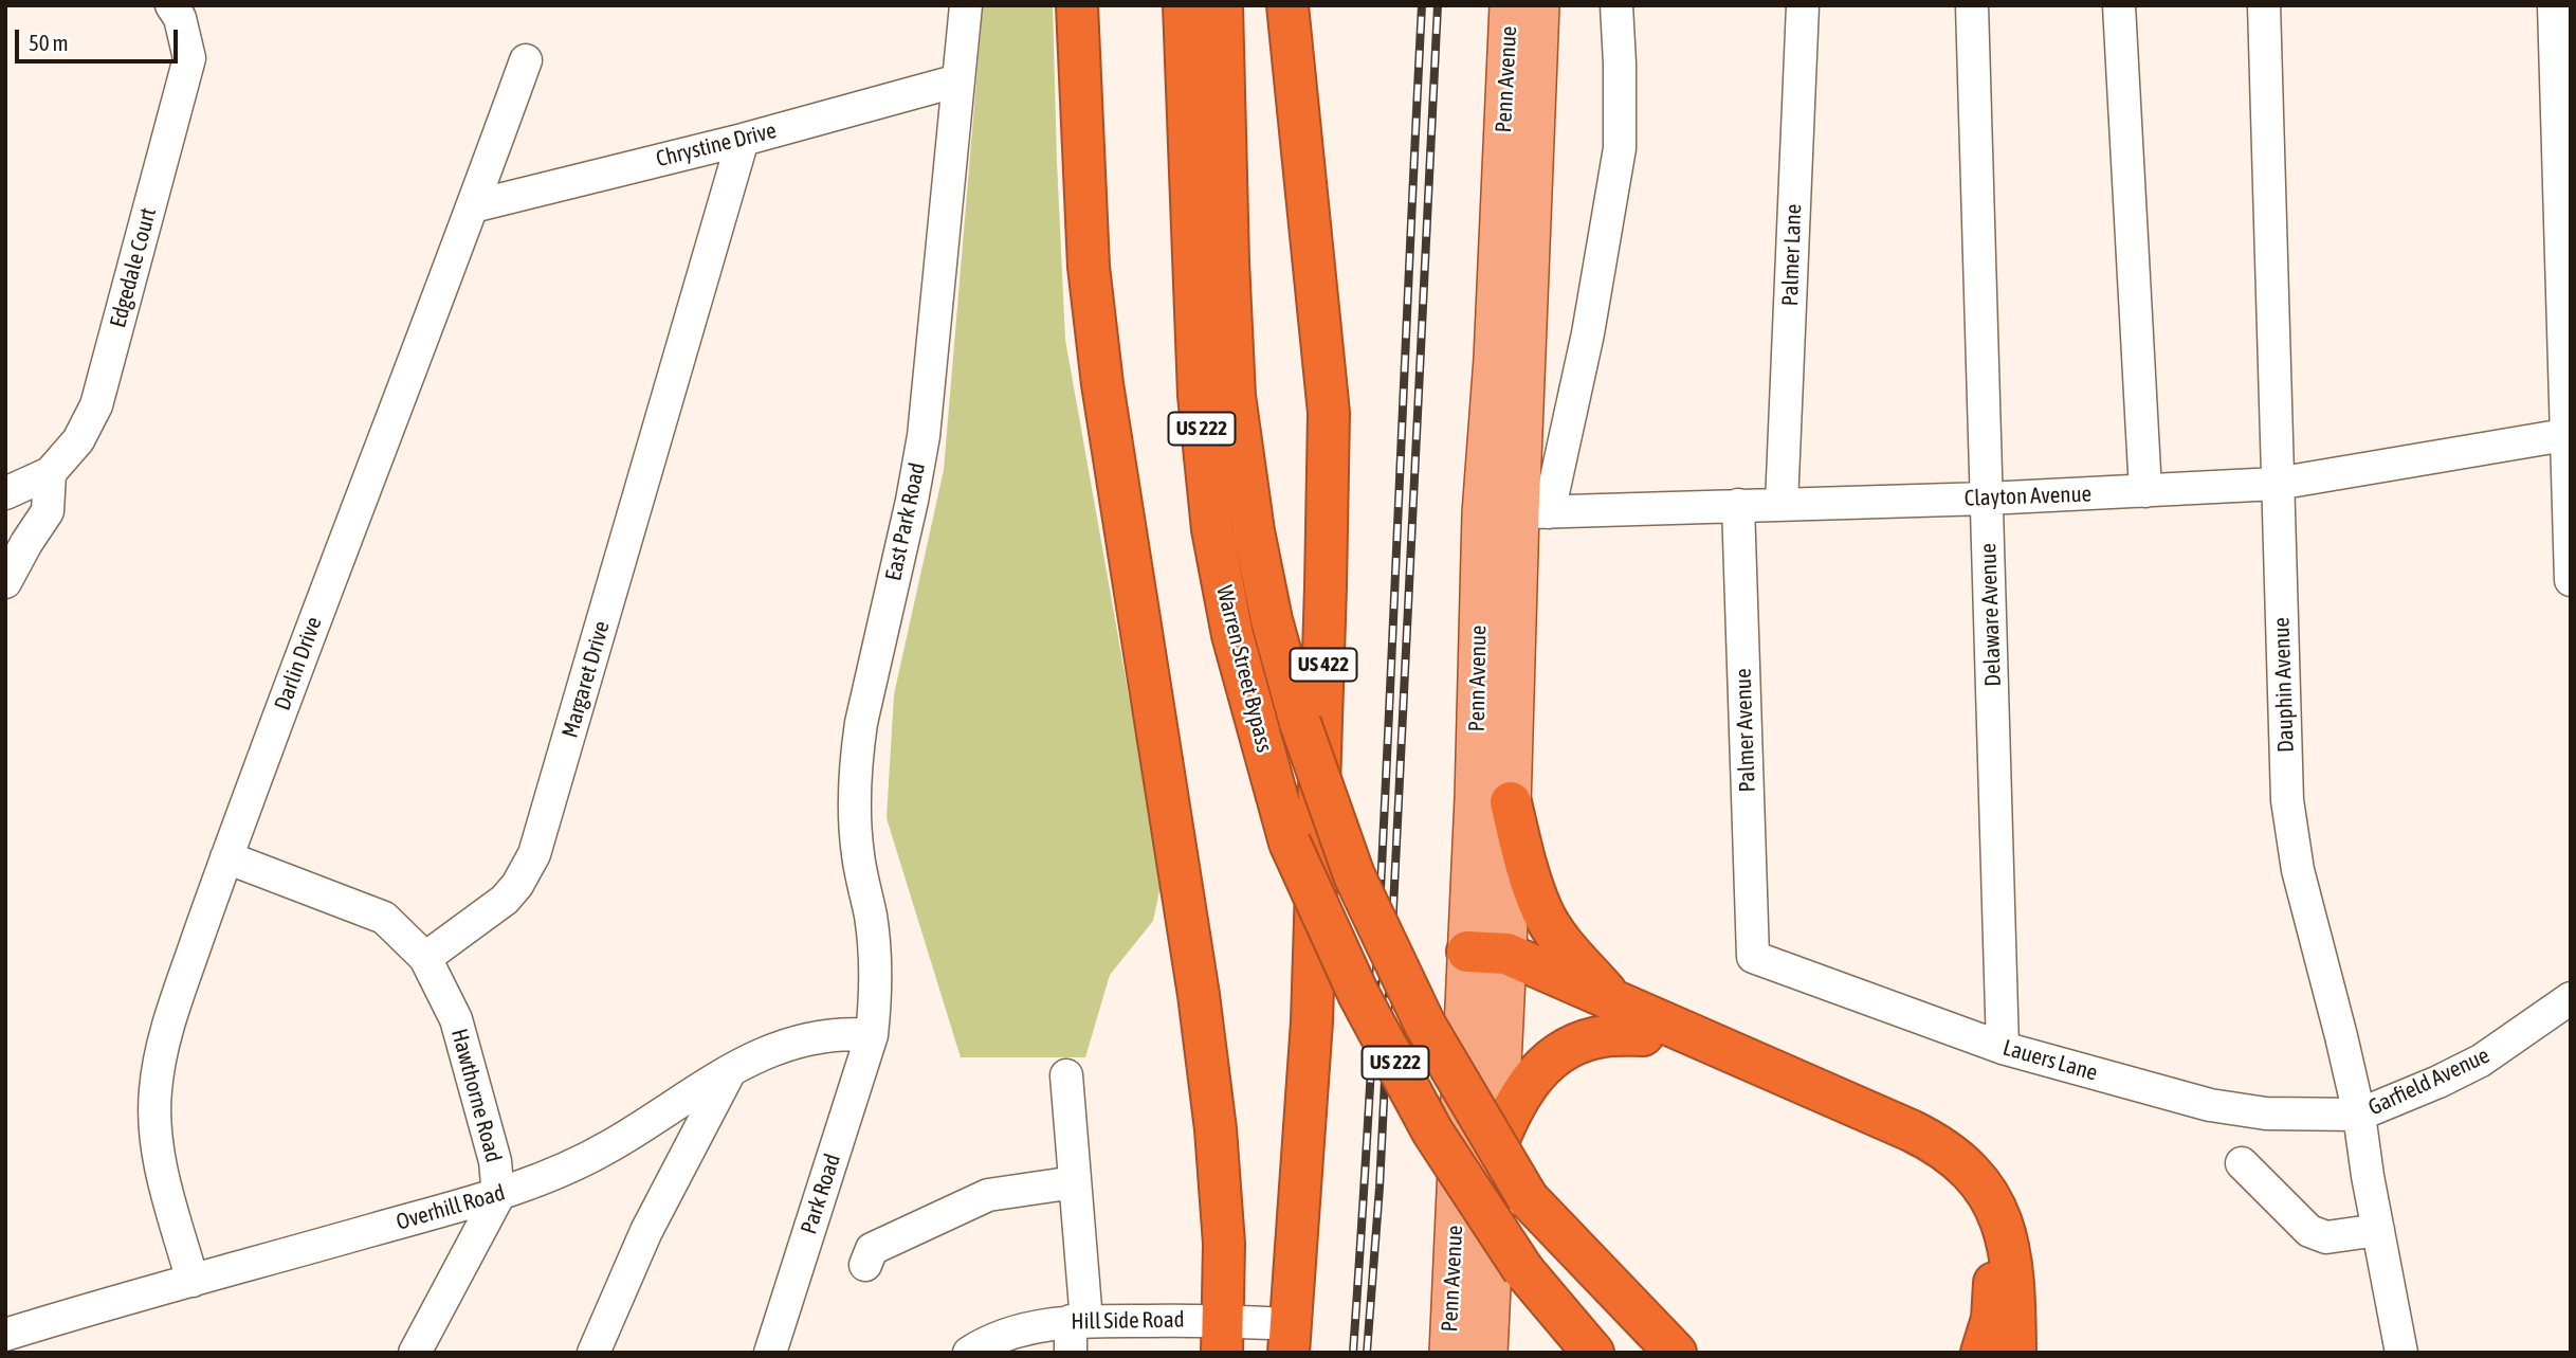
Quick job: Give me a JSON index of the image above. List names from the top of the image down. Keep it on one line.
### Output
{"streets":{"highway":["US 222","US 422","Warren Street Bypass"],"main road":["Penn Avenue"],"street":["Chrystine Drive","Palmer Lane","Edgedale Court","Clayton Avenue","East Park Road","Delaware Avenue","Darlin Drive","Margaret Drive","Dauphin Avenue","Palmer Avenue","Lauers Lane","Garfield Avenue","Hawthorne Road","Park Road","Overhill Road","Hill Side Road"]},"crossings":[["Penn Avenue","Clayton Avenue"],["Chrystine Drive","East Park Road"],["Chrystine Drive","Darlin Drive"],["Chrystine Drive","Margaret Drive"],["Palmer Lane","Clayton Avenue"],["US 222","Warren Street Bypass"],["Clayton Avenue","Delaware Avenue"],["Clayton Avenue","Dauphin Avenue"],["Clayton Avenue","Palmer Avenue"],["East Park Road","Park Road"],["East Park Road","Overhill Road"],["Delaware Avenue","Lauers Lane"],["Darlin Drive","Overhill Road"],["US 422","Hill Side Road"],["Margaret Drive","Hawthorne Road"],["Dauphin Avenue","Lauers Lane"],["Dauphin Avenue","Garfield Avenue"],["Palmer Avenue","Lauers Lane"],["Lauers Lane","Garfield Avenue"],["Hawthorne Road","Overhill Road"],["Park Road","Overhill Road"]],"scale_bar":"50 m"}
